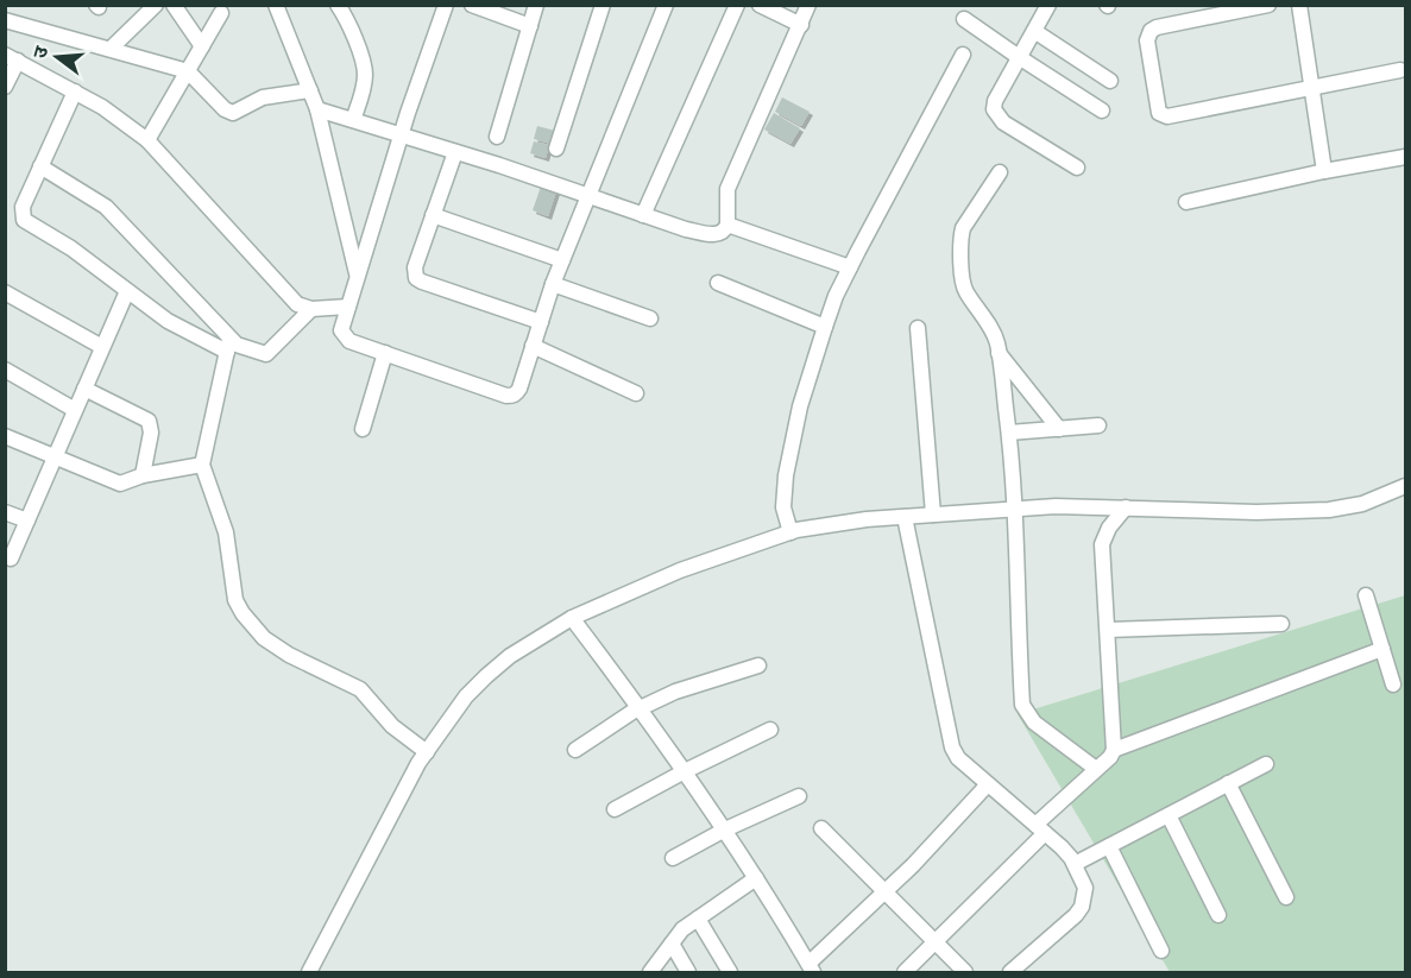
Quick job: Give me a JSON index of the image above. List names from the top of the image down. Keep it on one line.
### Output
{"north":"left"}
